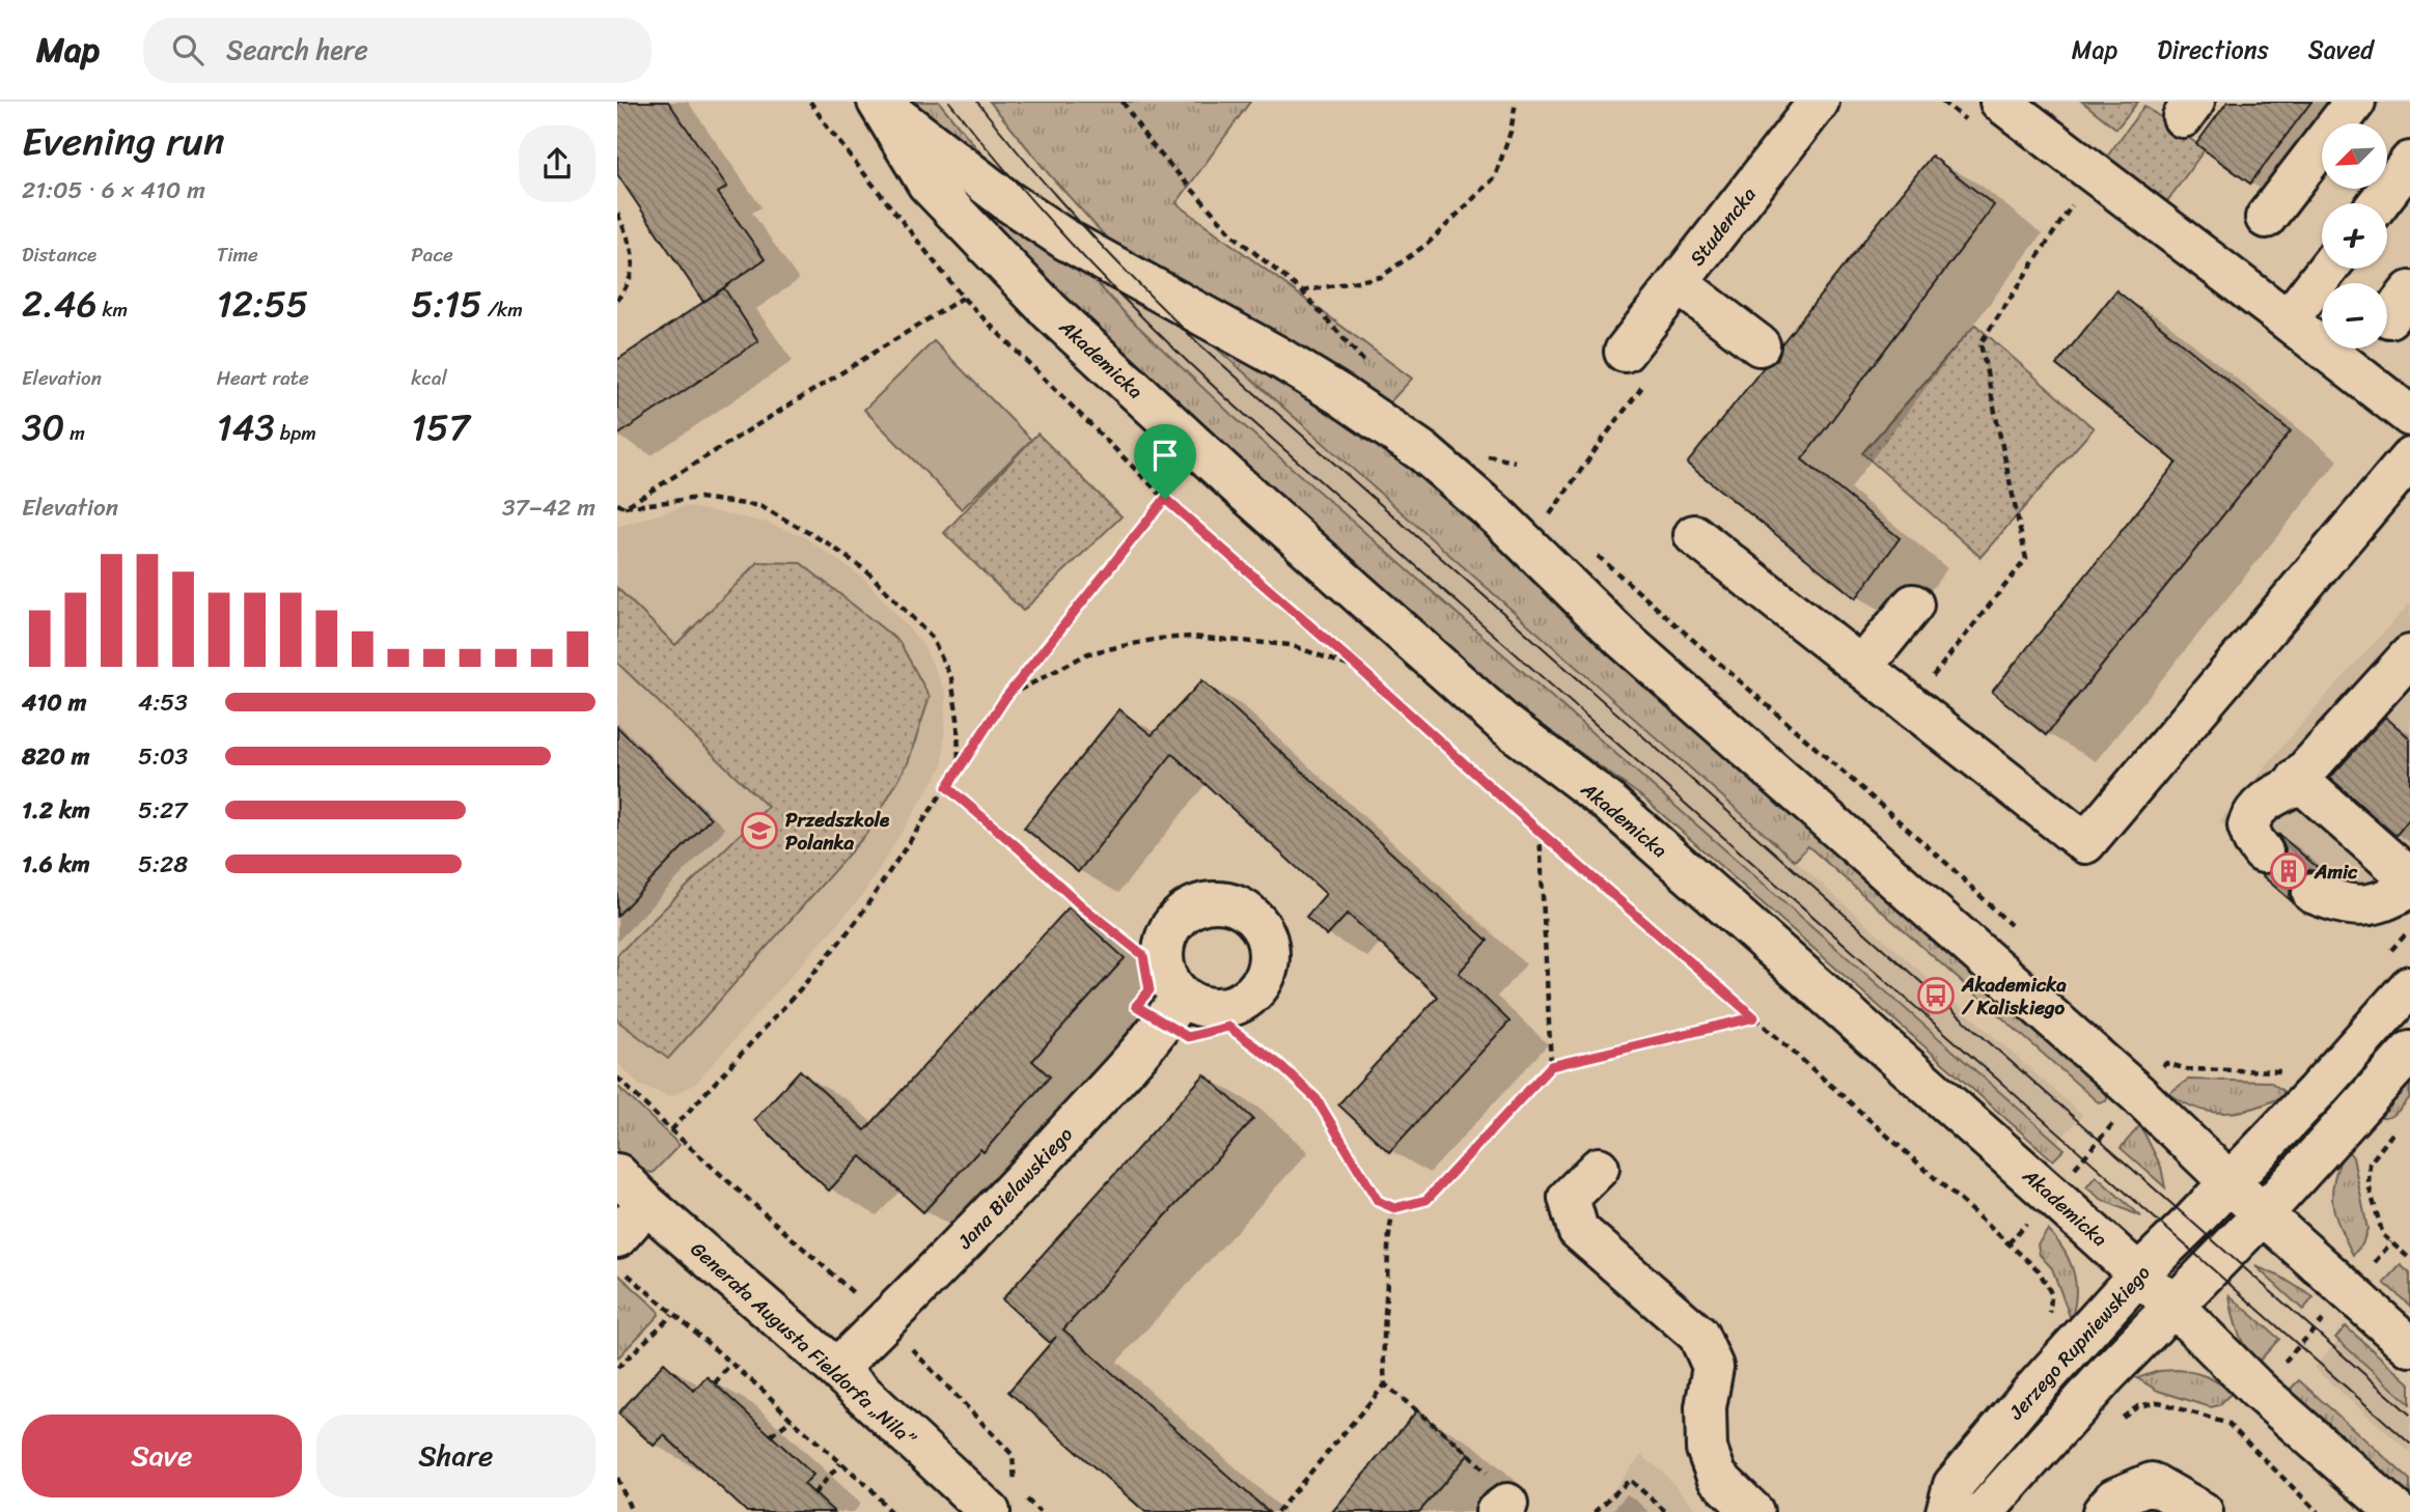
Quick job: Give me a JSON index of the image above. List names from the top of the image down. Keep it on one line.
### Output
{"streets":{"street":["Studencka","Akademicka","Jana Bielawskiego","Jerzego Rupniewskiego","Generała Augusta Fieldorfa „Nila”"]},"crossings":[["Akademicka","Jerzego Rupniewskiego"],["Jana Bielawskiego","Generała Augusta Fieldorfa „Nila”"]],"places":{"school or university":["Przedszkole Polanka"],"building":["Amic"],"bus stop":["Akademicka / Kaliskiego"]},"north":"bottom left","page":{"header":"Map","search":"Search here","nav":["Map","Directions","Saved"],"heading":["Evening run","21:05 · 6 × 410 m"],"map_buttons":["+","−"],"stats":[["Distance","2.46 km"],["Time","12:55"],["Pace","5:15 /km"],["Elevation","30 m"],["Heart rate","143 bpm"],["kcal","157"]],"chart":["Elevation","37–42 m"],"list":[{"name":"410 m","note":"4:53"},{"name":"820 m","note":"5:03"},{"name":"1.2 km","note":"5:27"},{"name":"1.6 km","note":"5:28"}],"buttons":["Save","Share"]}}
